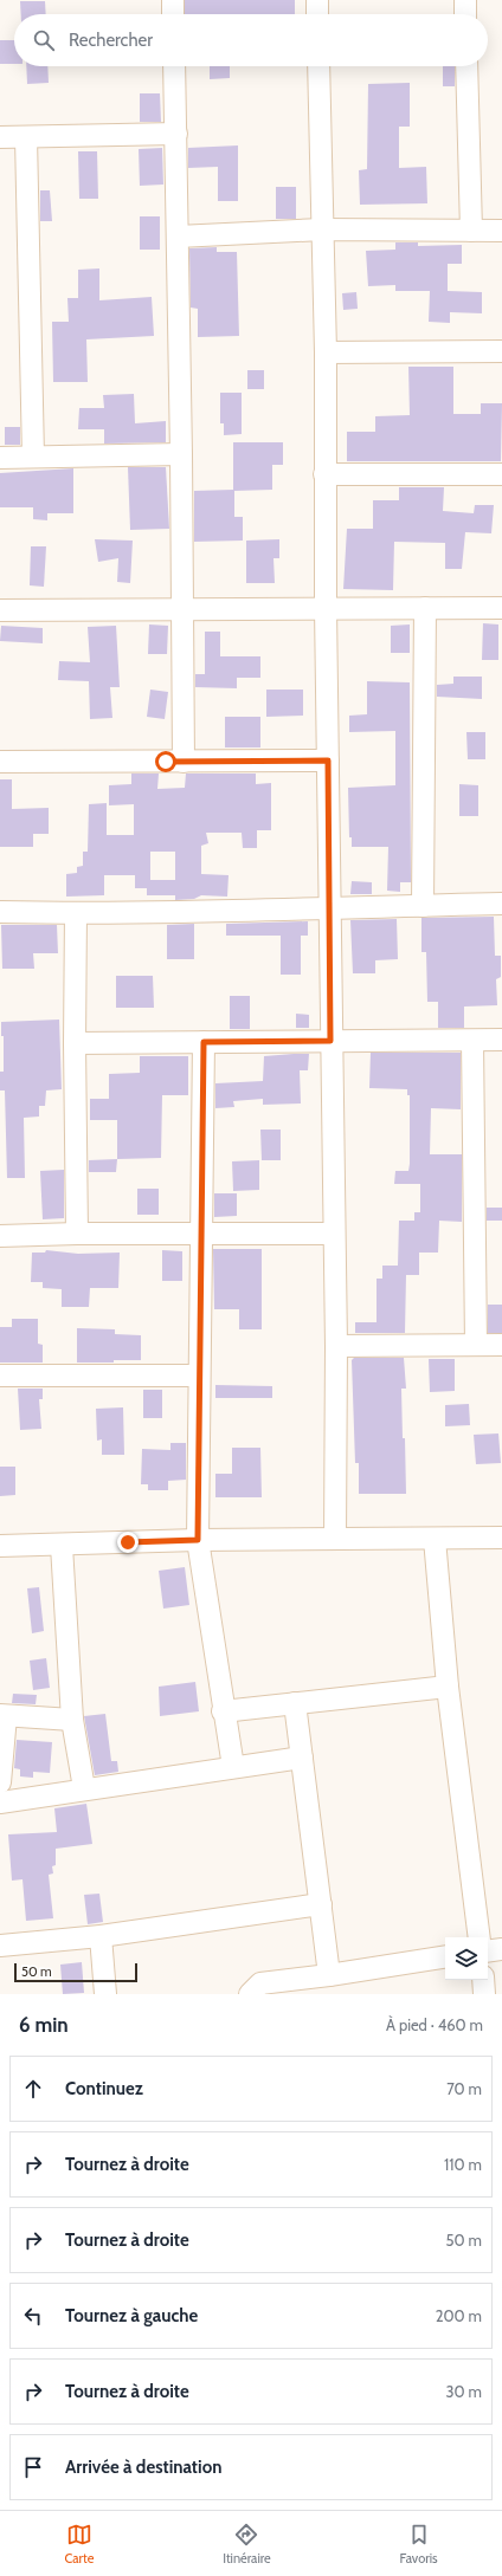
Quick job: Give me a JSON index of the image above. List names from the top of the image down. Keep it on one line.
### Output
{"scale_bar":"50 m","page":{"search":"Rechercher","scale":"50 m","heading":["6 min","À pied · 460 m"],"list":[["Continuez","70 m"],["Tournez à droite","110 m"],["Tournez à droite","50 m"],["Tournez à gauche","200 m"],["Tournez à droite","30 m"],"Arrivée à destination"],"nav":["Carte","Itinéraire","Favoris"]}}
